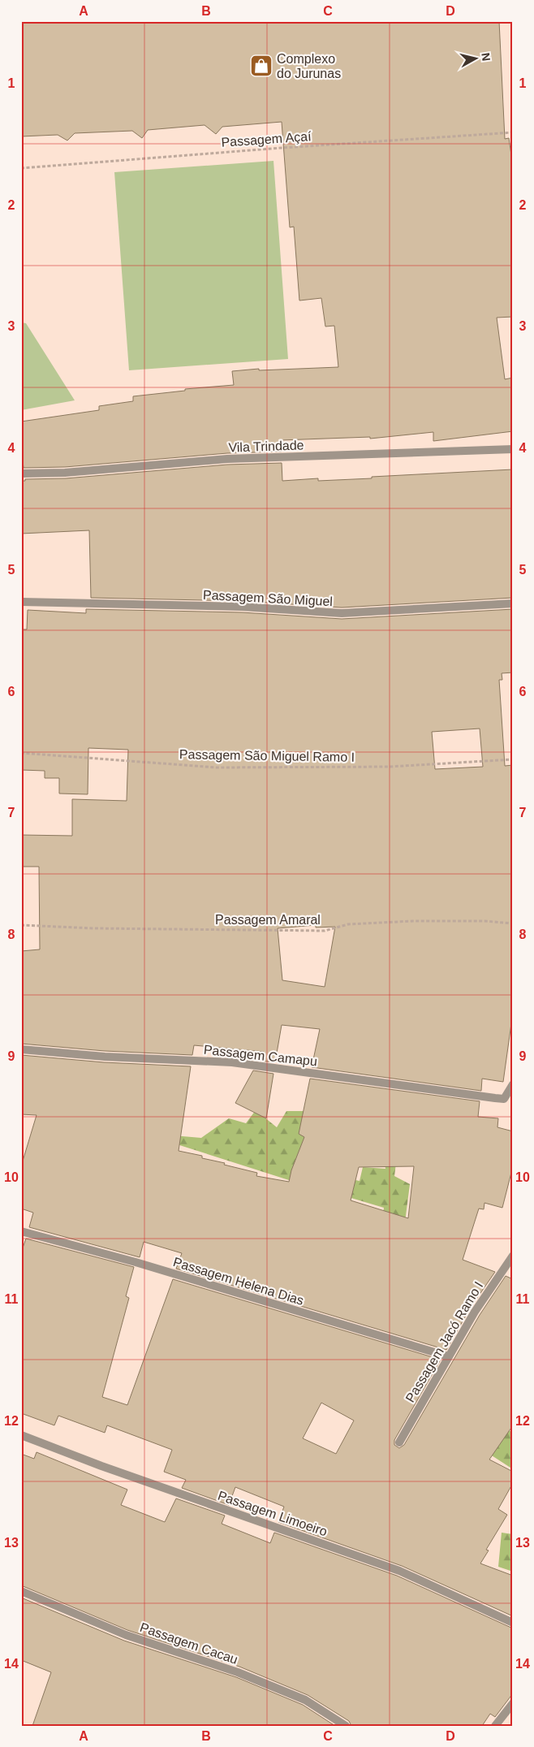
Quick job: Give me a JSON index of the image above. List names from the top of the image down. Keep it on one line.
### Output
{"streets":{"street":["Vila Trindade","Passagem São Miguel","Passagem Camapu","Passagem Helena Dias","Passagem Jacó Ramo I","Passagem Limoeiro","Passagem Cacau"],"path":["Passagem Açaí","Passagem São Miguel Ramo I","Passagem Amaral"]},"crossings":[["Passagem Helena Dias","Passagem Jacó Ramo I"]],"places":{"shop":["Complexo do Jurunas"]},"north":"right","grid":{"columns":["A","B","C","D"],"rows":["1","2","3","4","5","6","7","8","9","10","11","12","13","14"]}}
